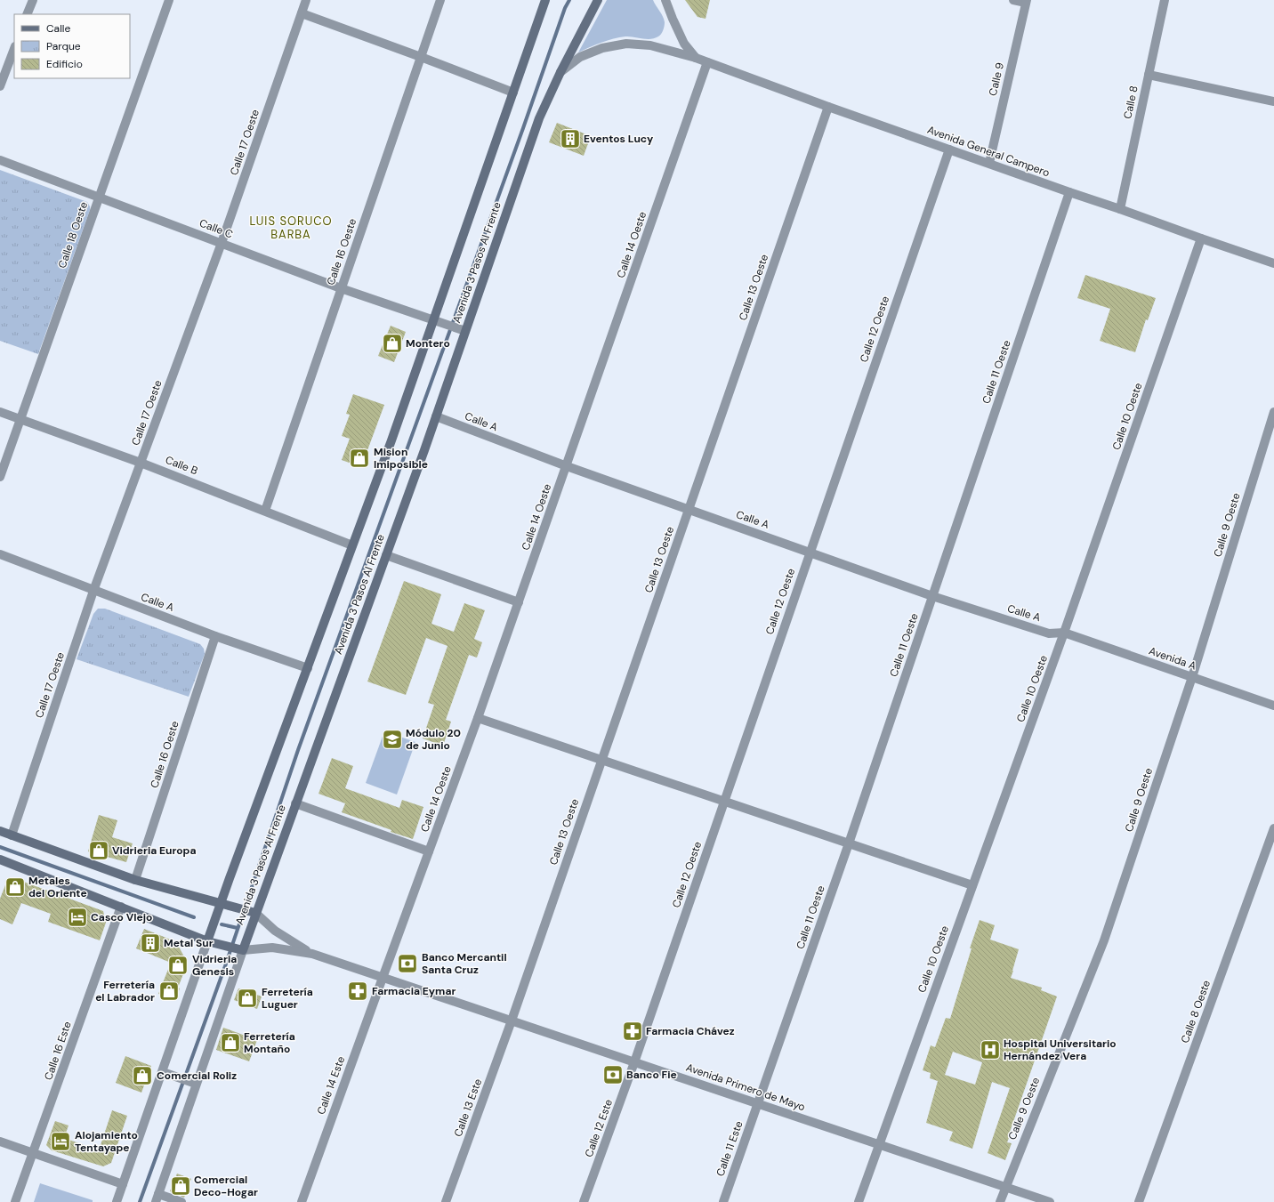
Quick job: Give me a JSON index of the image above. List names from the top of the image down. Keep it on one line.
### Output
{"streets":{"main road":["Avenida 3 Pasos Al Frente"],"street":["Calle 9","Calle 8","Calle 17 Oeste","Avenida General Campero","Calle C","Calle 18 Oeste","Calle 14 Oeste","Calle 16 Oeste","Calle 13 Oeste","Calle 12 Oeste","Calle 11 Oeste","Calle 10 Oeste","Calle A","Calle B","Calle 9 Oeste","Avenida A","Calle 8 Oeste","Calle 16 Este","Calle 14 Este","Avenida Primero de Mayo","Calle 13 Este","Calle 12 Este","Calle 11 Este"]},"crossings":[["Calle 9","Avenida General Campero"],["Calle 8","Avenida General Campero"],["Calle 17 Oeste","Calle C"],["Calle 17 Oeste","Calle A"],["Calle 17 Oeste","Calle B"],["Avenida General Campero","Calle 14 Oeste"],["Avenida General Campero","Avenida 3 Pasos Al Frente"],["Avenida General Campero","Calle 13 Oeste"],["Avenida General Campero","Calle 12 Oeste"],["Avenida General Campero","Calle 11 Oeste"],["Avenida General Campero","Calle 10 Oeste"],["Calle C","Calle 18 Oeste"],["Calle C","Calle 16 Oeste"],["Calle C","Avenida 3 Pasos Al Frente"],["Calle 18 Oeste","Calle B"],["Calle 14 Oeste","Calle A"],["Calle 14 Oeste","Calle 14 Este"],["Calle 14 Oeste","Avenida Primero de Mayo"],["Calle 16 Oeste","Calle A"],["Calle 16 Oeste","Calle B"],["Avenida 3 Pasos Al Frente","Calle A"],["Avenida 3 Pasos Al Frente","Calle B"],["Avenida 3 Pasos Al Frente","Avenida Primero de Mayo"],["Calle 13 Oeste","Calle A"],["Calle 13 Oeste","Avenida Primero de Mayo"],["Calle 13 Oeste","Calle 13 Este"],["Calle 12 Oeste","Calle A"],["Calle 12 Oeste","Avenida Primero de Mayo"],["Calle 12 Oeste","Calle 12 Este"],["Calle 11 Oeste","Calle A"],["Calle 11 Oeste","Avenida Primero de Mayo"],["Calle 11 Oeste","Calle 11 Este"],["Calle 10 Oeste","Calle A"],["Calle 10 Oeste","Avenida A"],["Calle 10 Oeste","Avenida Primero de Mayo"],["Calle A","Avenida A"],["Calle 9 Oeste","Avenida A"],["Calle 9 Oeste","Avenida Primero de Mayo"],["Calle 14 Este","Avenida Primero de Mayo"],["Avenida Primero de Mayo","Calle 13 Este"],["Avenida Primero de Mayo","Calle 12 Este"],["Avenida Primero de Mayo","Calle 11 Este"]],"districts":["LUIS SORUCO BARBA"],"places":{"building":["Eventos Lucy","Metal Sur"],"shop":["Montero","Mision Imiposible","Vidrieria Europa","Metales del Oriente","Vidrieria Genesis","Ferretería el Labrador","Ferretería Luguer","Ferretería Montaño","Comercial Roliz","Comercial Deco-Hogar"],"school or university":["Módulo 20 de Junio"],"hotel":["Casco VIejo","Alojamiento Tentayape"],"bank":["Banco Mercantil Santa Cruz","Banco Fie"],"pharmacy":["Farmacia Eymar","Farmacia Chávez"],"hospital":["Hospital Universitario Hernández Vera"]},"legend":["Calle","Parque","Edificio"]}
